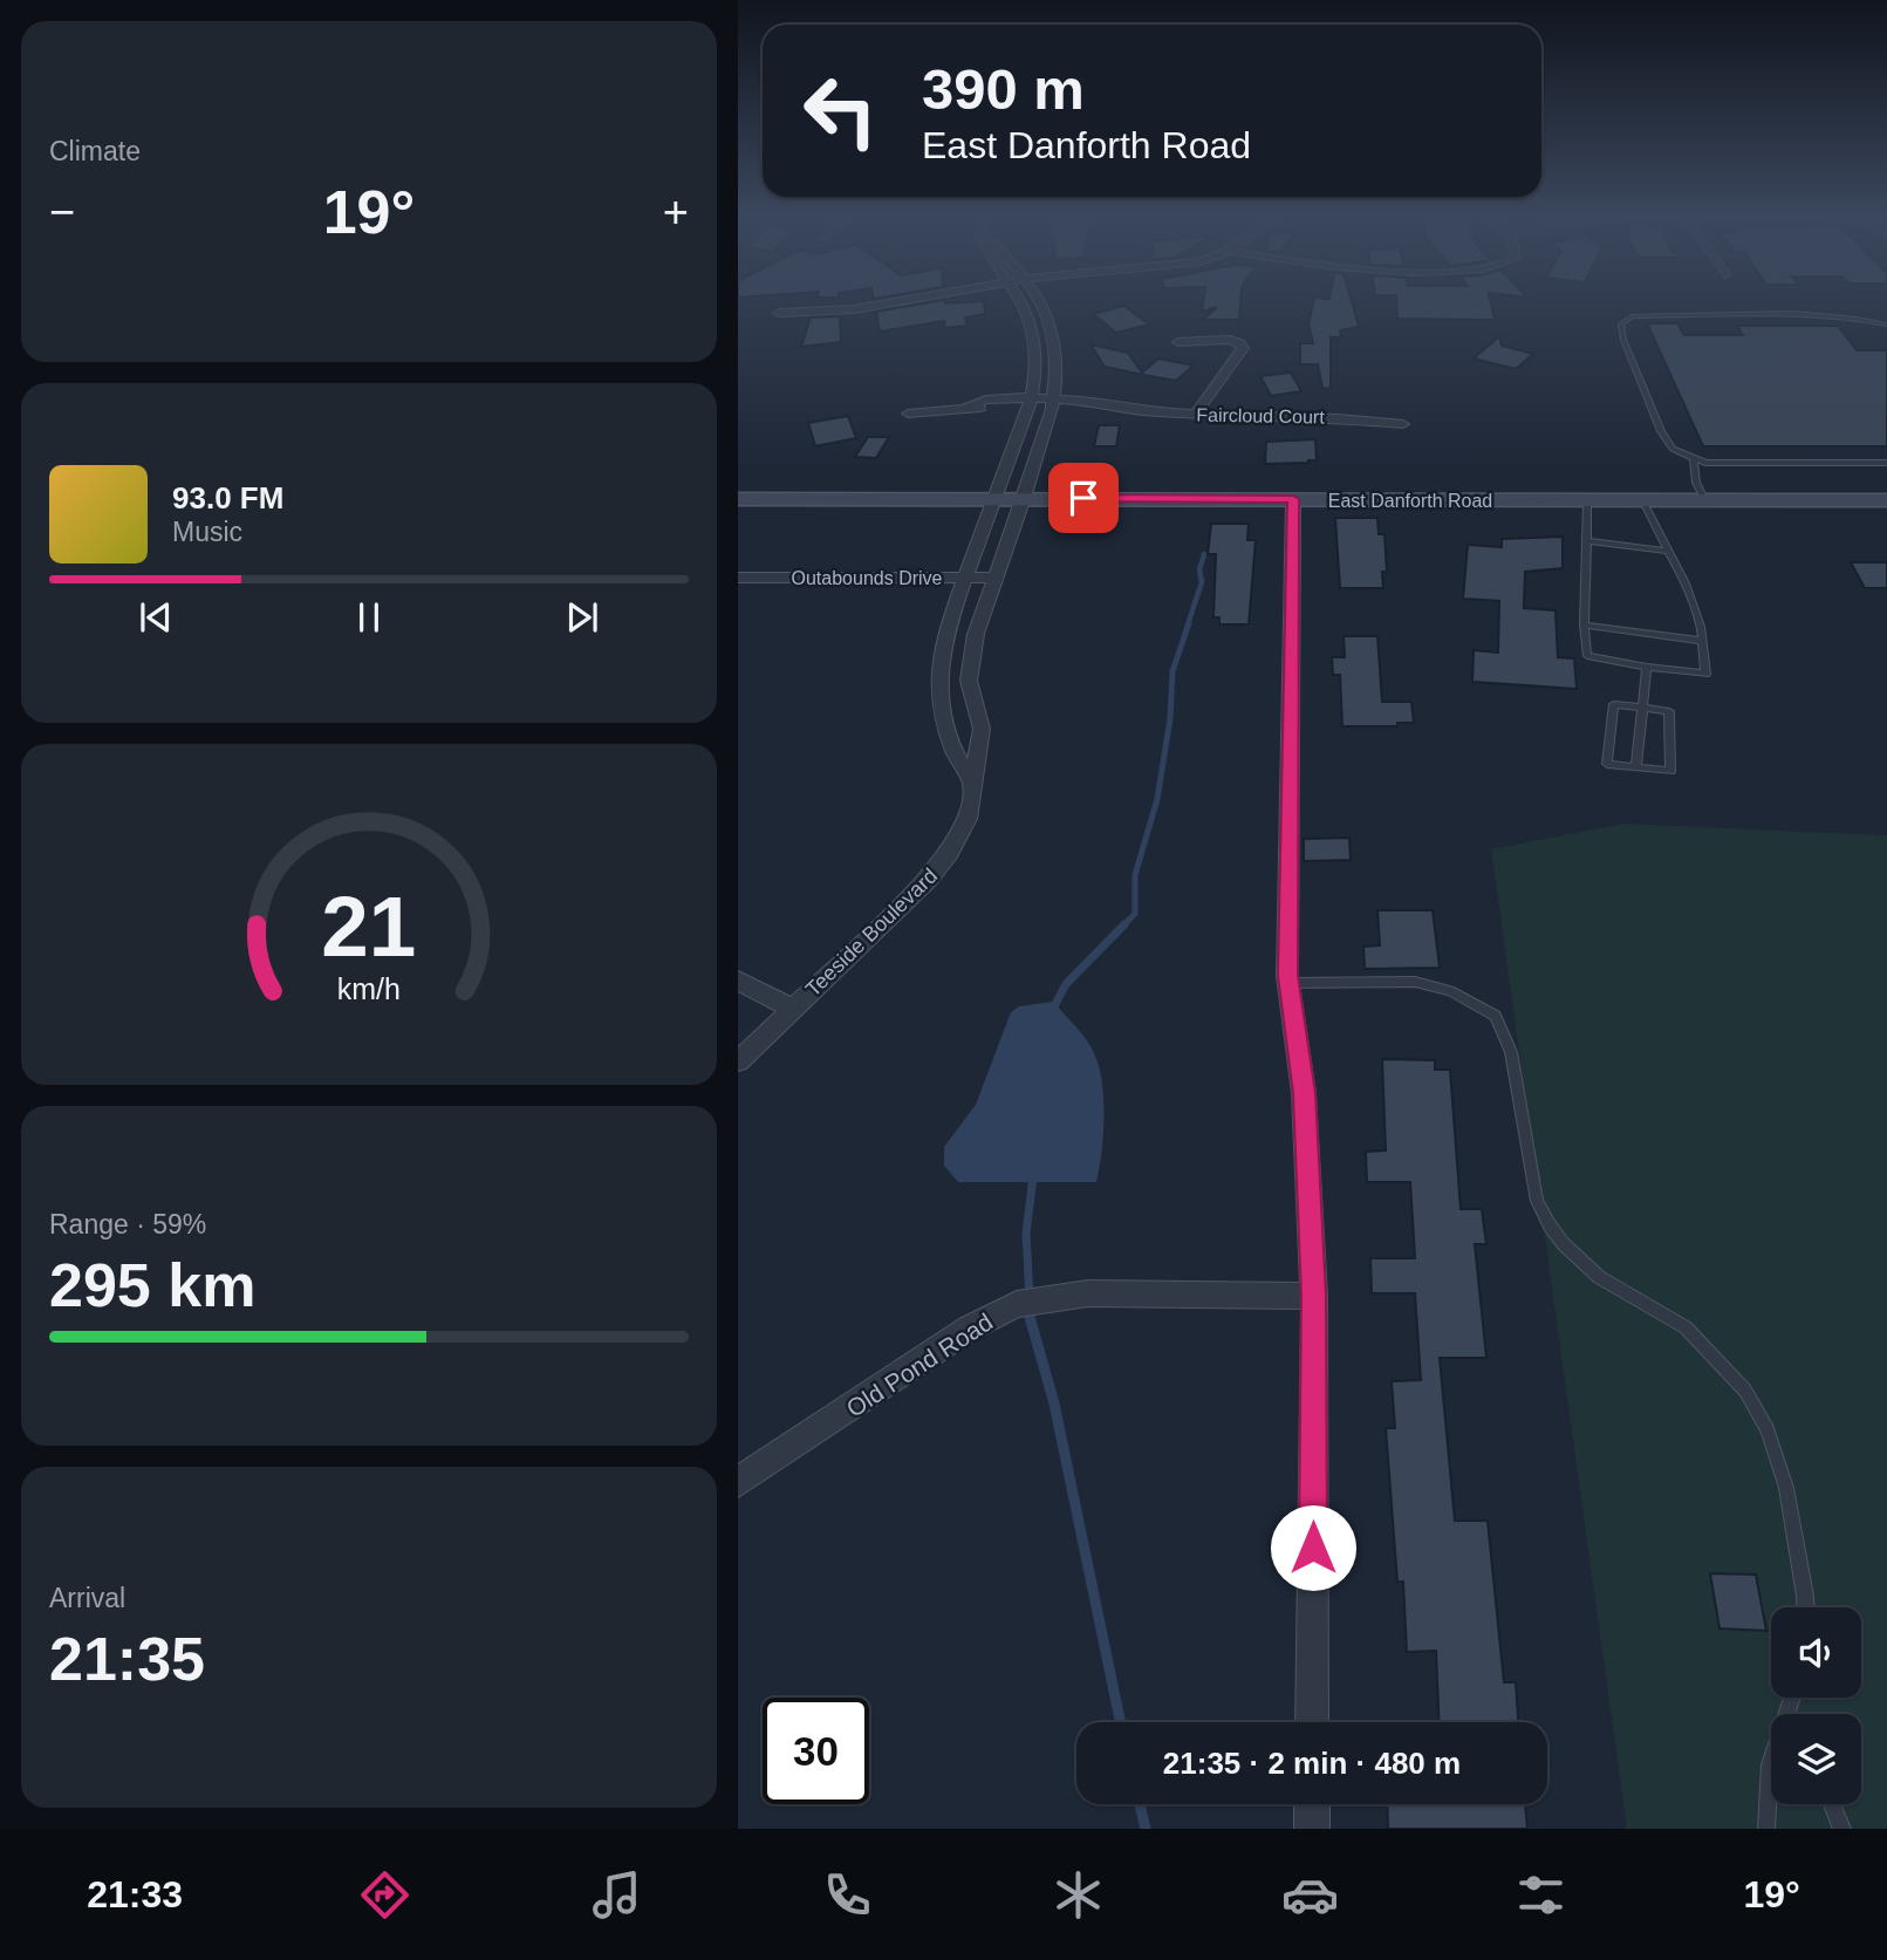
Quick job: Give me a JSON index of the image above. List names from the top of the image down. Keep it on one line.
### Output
{"streets":{"street":["Faircloud Court","East Danforth Road","Outabounds Drive","Teeside Boulevard","Old Pond Road"]},"crossings":[["Faircloud Court","Teeside Boulevard"],["East Danforth Road","Teeside Boulevard"],["Outabounds Drive","Teeside Boulevard"]],"page":{"tile":["Climate",["Range · 59%","295 km"],["Arrival","21:35"]],"turn":["390 m","East Danforth Road"],"heat":["−","19°","+"],"song":["93.0 FM","Music"],"limit":"30","trip":"21:35 · 2 min · 480 m","tabs":["21:33","19°"],"gauge":["21","km/h"]}}
